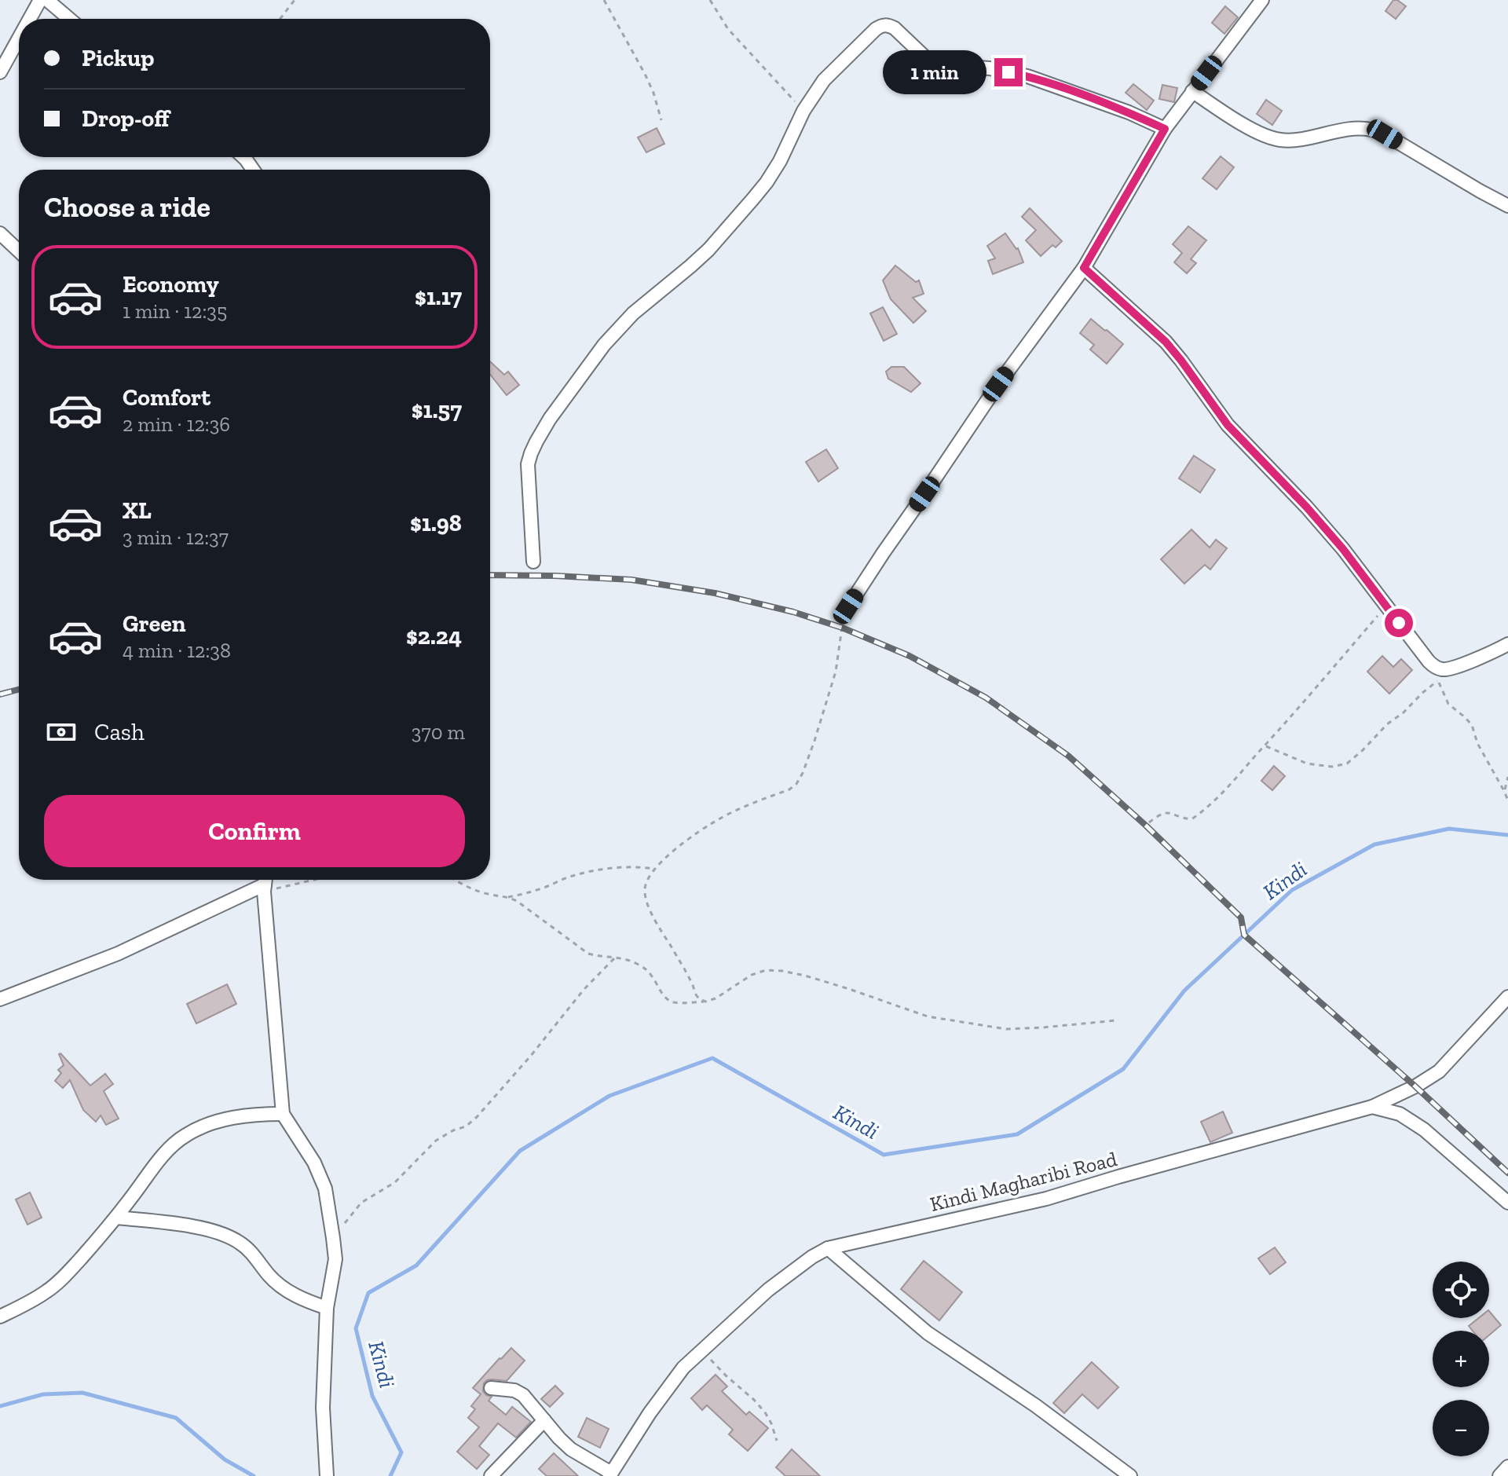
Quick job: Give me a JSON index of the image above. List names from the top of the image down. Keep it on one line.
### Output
{"streets":{"street":["Kindi Magharibi Road"]},"water":["Kindi"],"page":{"banner":["Pickup","Drop-off"],"bubble":"1 min","heading":"Choose a ride","list":[{"name":"Economy","note":"1 min · 12:35","value":"$1.17"},{"name":"Comfort","note":"2 min · 12:36","value":"$1.57"},{"name":"XL","note":"3 min · 12:37","value":"$1.98"},{"name":"Green","note":"4 min · 12:38","value":"$2.24"}],"pay":["Cash","370 m"],"buttons":"Confirm","map_buttons":["+","−"]}}
